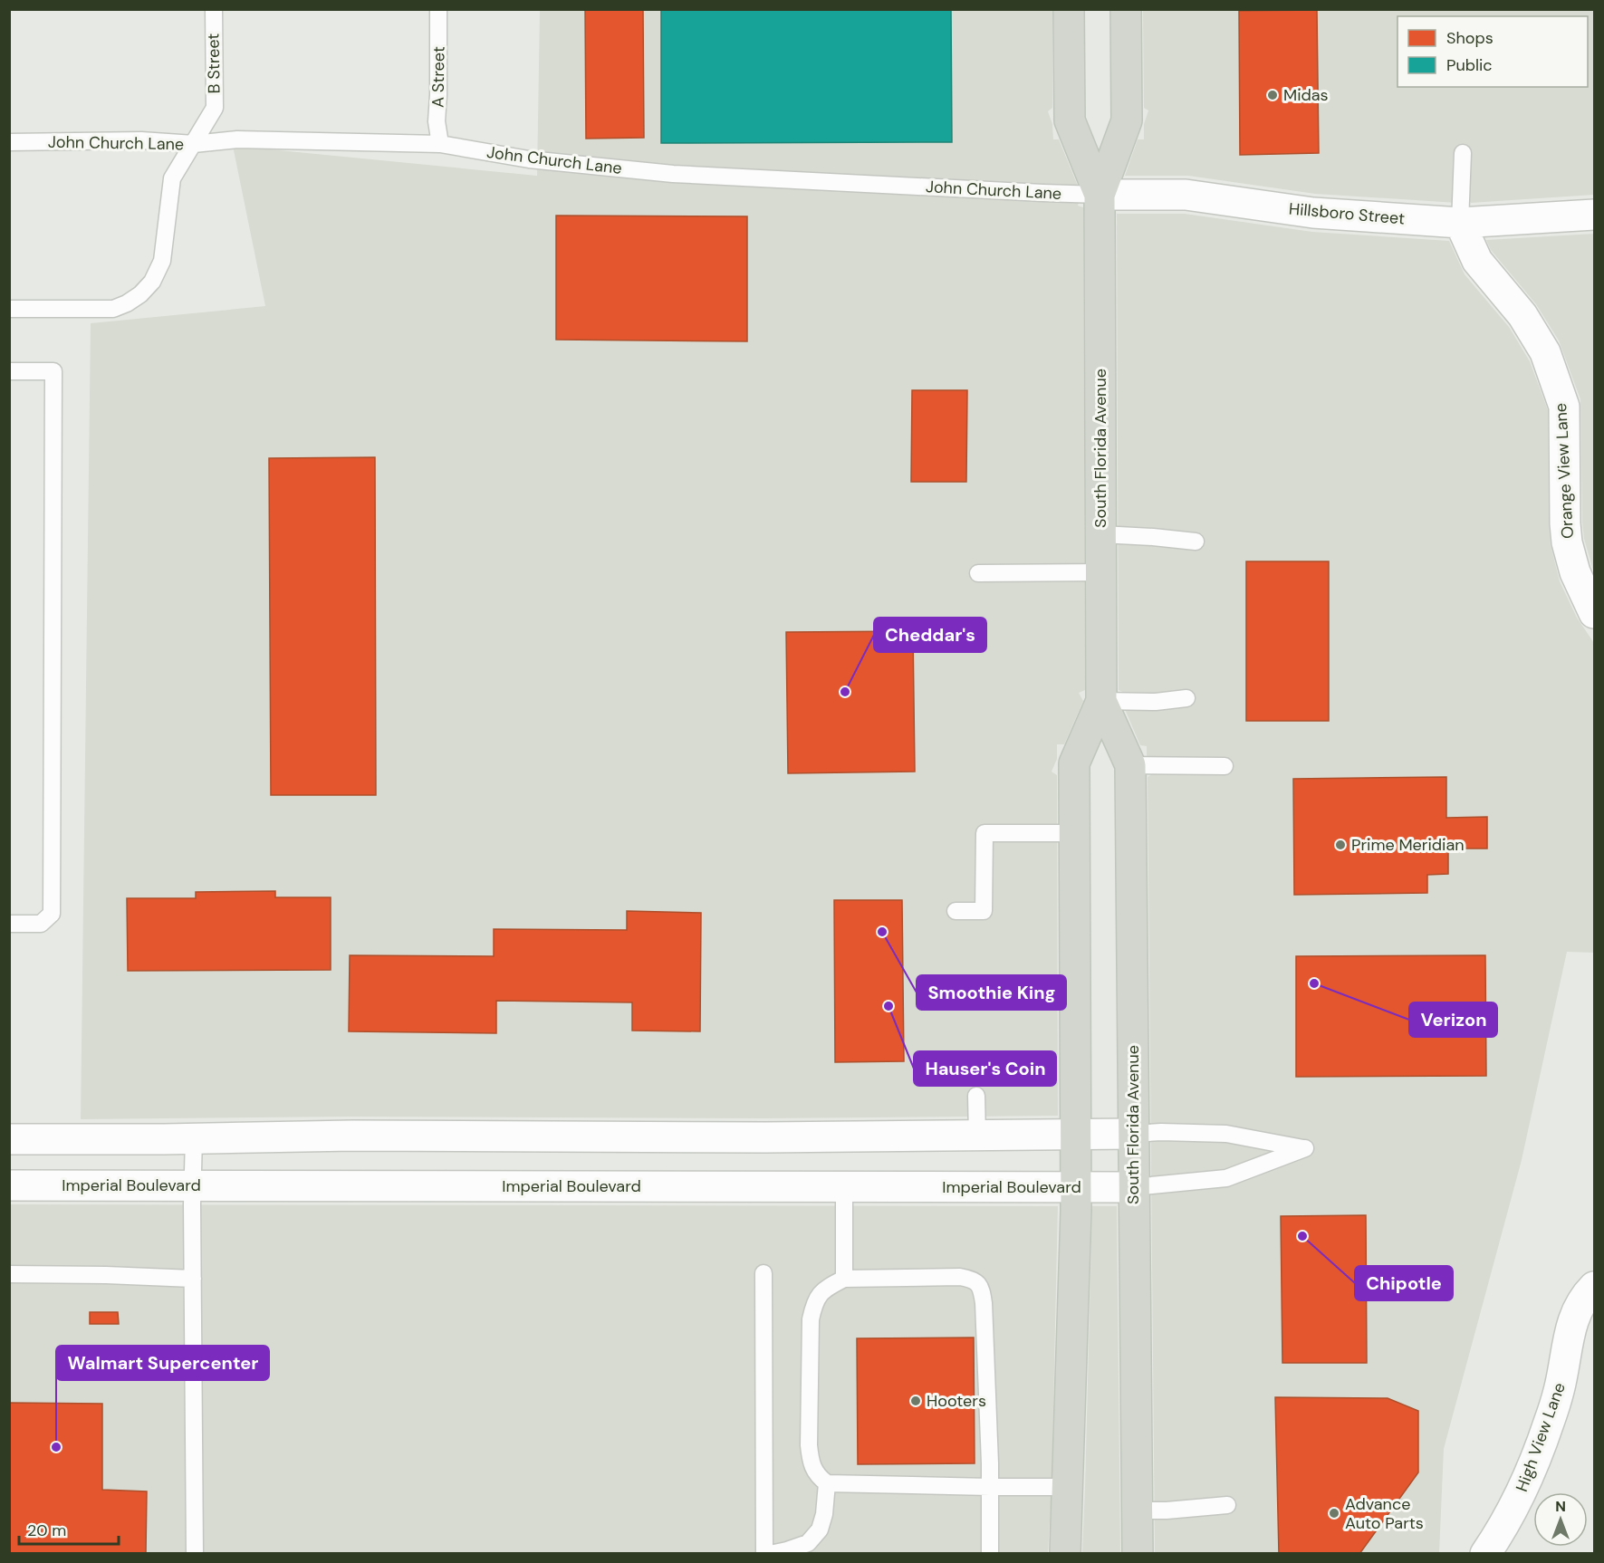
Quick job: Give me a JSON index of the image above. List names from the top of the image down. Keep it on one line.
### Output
{"streets":{"main road":["South Florida Avenue"],"street":["Hillsboro Street","Orange View Lane","Imperial Boulevard","High View Lane"],"lane":["B Street","A Street","John Church Lane"]},"crossings":[["B Street","John Church Lane"],["A Street","John Church Lane"],["John Church Lane","Hillsboro Street"],["John Church Lane","South Florida Avenue"],["Hillsboro Street","South Florida Avenue"],["Hillsboro Street","Orange View Lane"],["South Florida Avenue","Imperial Boulevard"]],"places":["Midas","Cheddar's","Prime Meridian","Smoothie King","Verizon","Hauser's Coin","Chipotle","Hooters","Walmart Supercenter","Advance Auto Parts"],"legend":["Shops","Public"],"scale_bar":"20 m","north":"top"}
